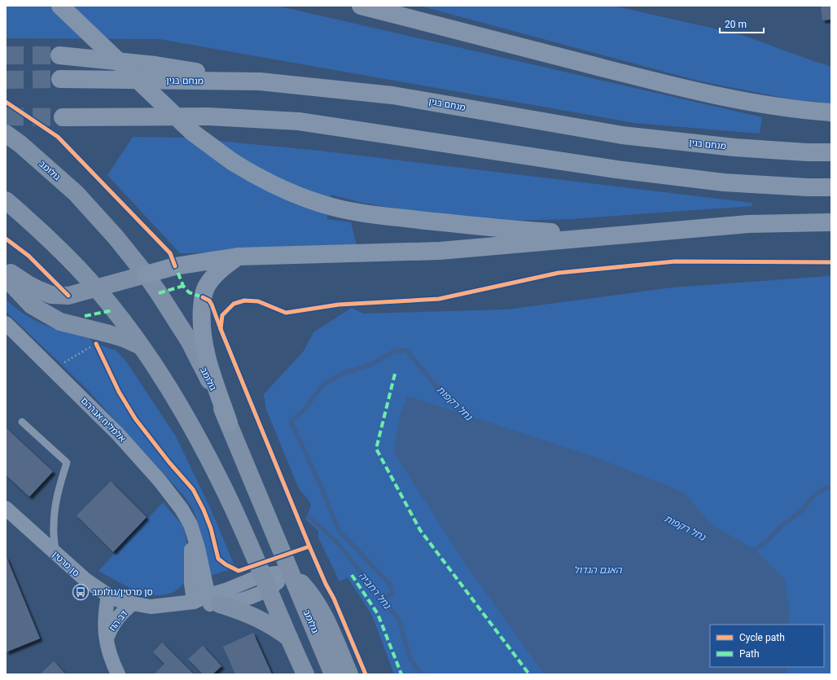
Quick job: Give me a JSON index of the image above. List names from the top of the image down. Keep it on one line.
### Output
{"streets":{"highway":["מנחם בגין"],"main road":["גולומב"],"street":["אלמליח אברהם","סן מרטין","דב הוז"]},"crossings":[["גולומב","סן מרטין"],["אלמליח אברהם","סן מרטין"],["סן מרטין","דב הוז"]],"water":["נחל רקפות","האגם הגדול","נחל רחביה"],"places":{"bus stop":["סן מרטין/גולומב"]},"legend":["Cycle path","Path"],"scale_bar":"20 m"}
